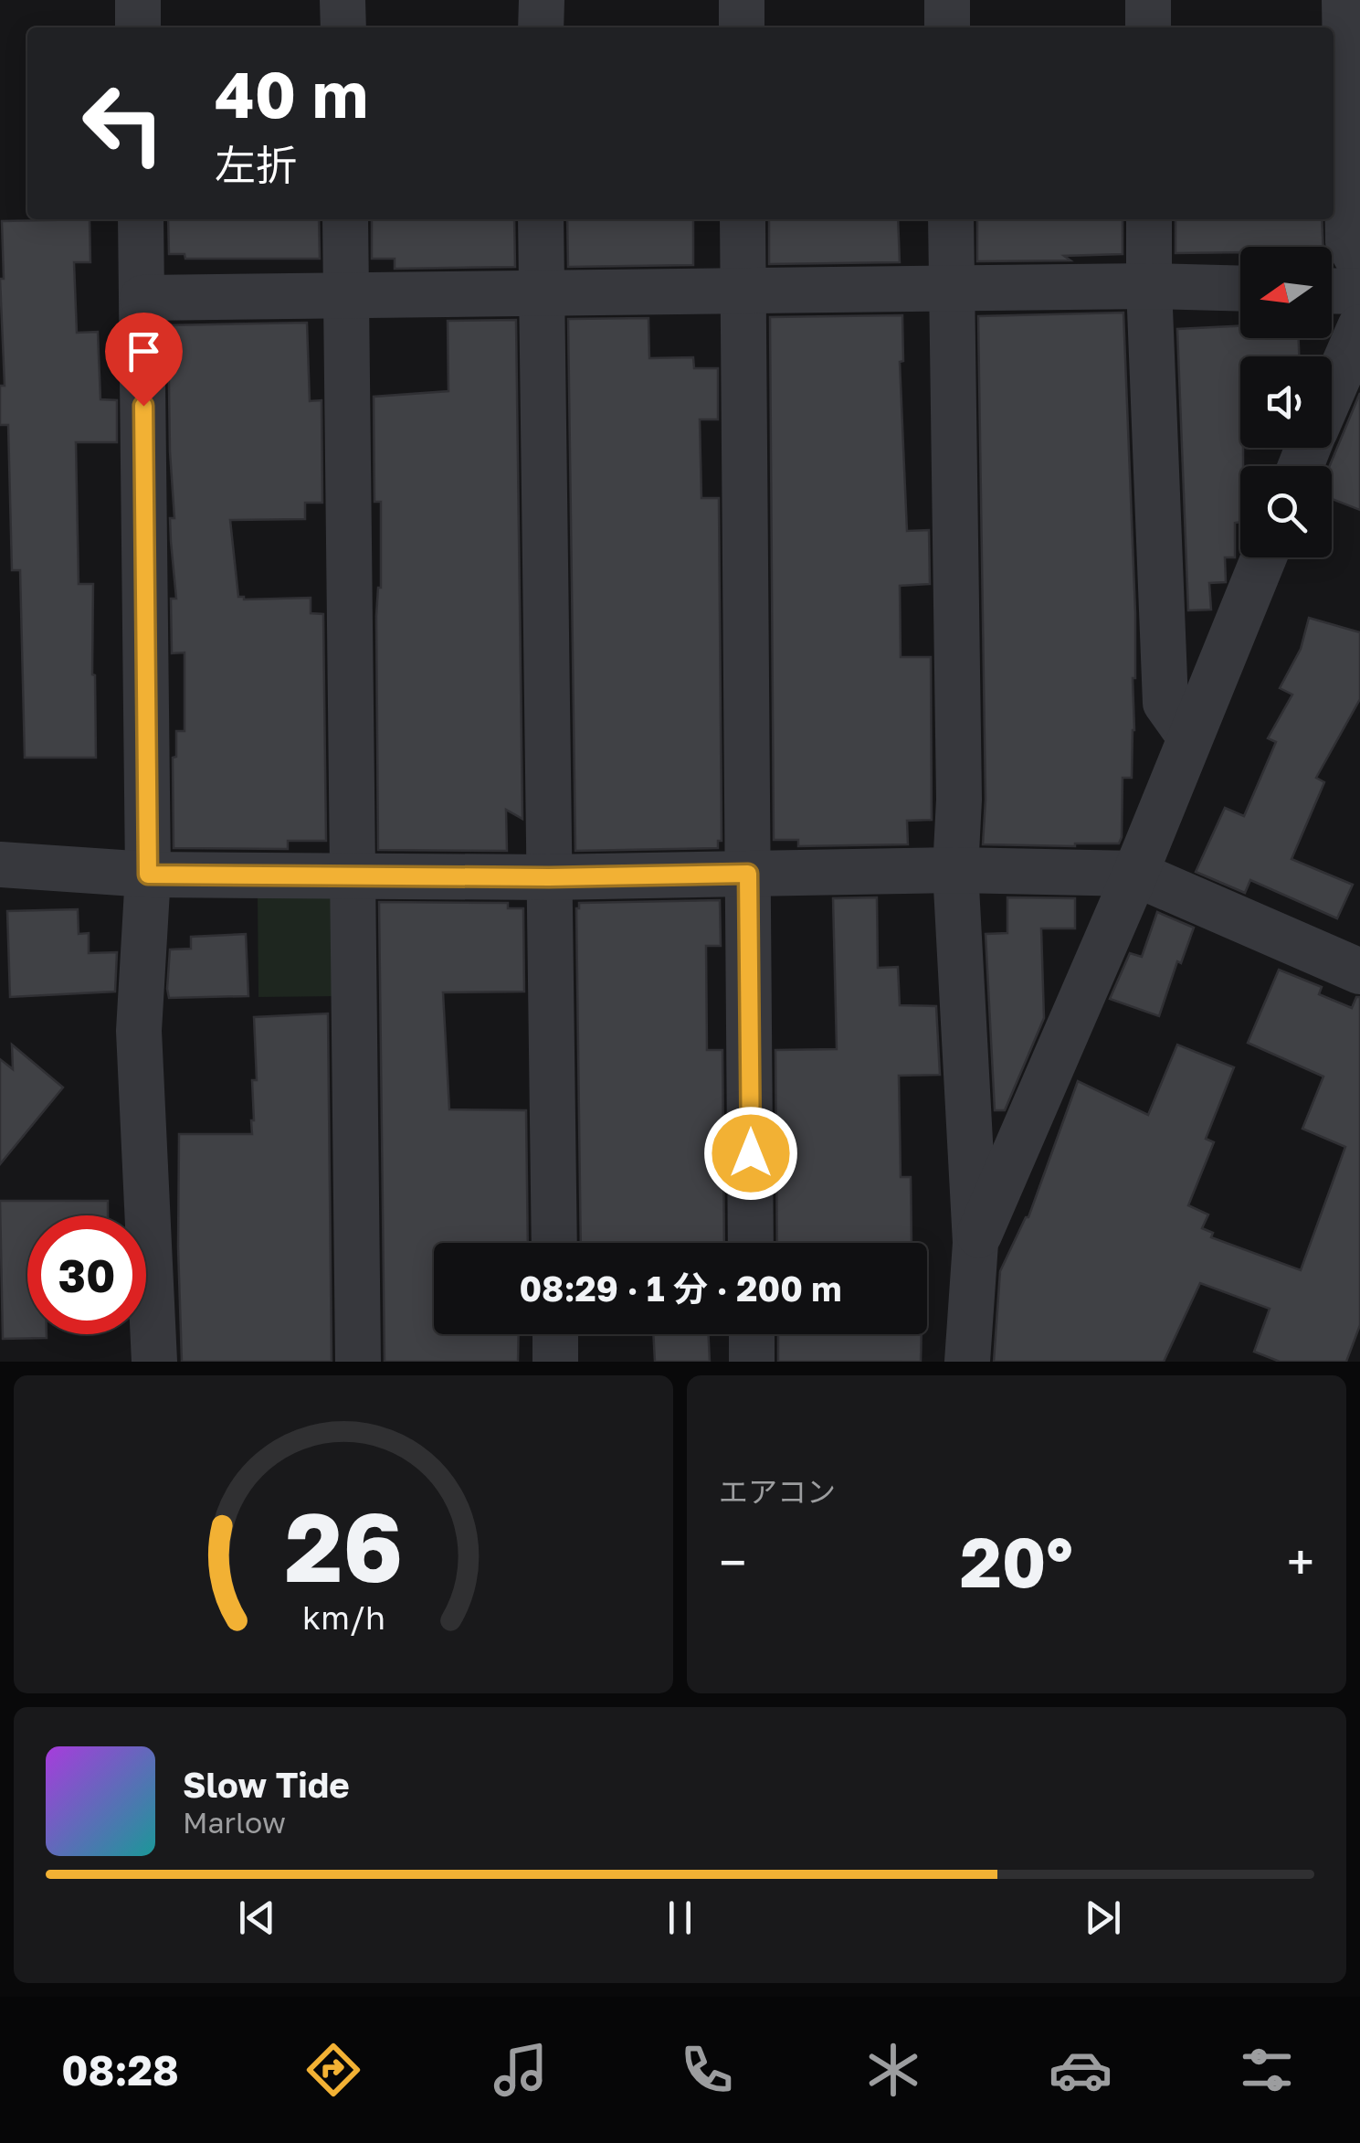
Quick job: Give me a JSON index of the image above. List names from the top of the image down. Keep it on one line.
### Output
{"north":"left","page":{"turn":["40 m","左折"],"limit":"30","trip":"08:29 · 1 分 · 200 m","tile":"エアコン","heat":["−","20°","+"],"song":["Slow Tide","Marlow"],"tabs":"08:28","gauge":["26","km/h"]}}
